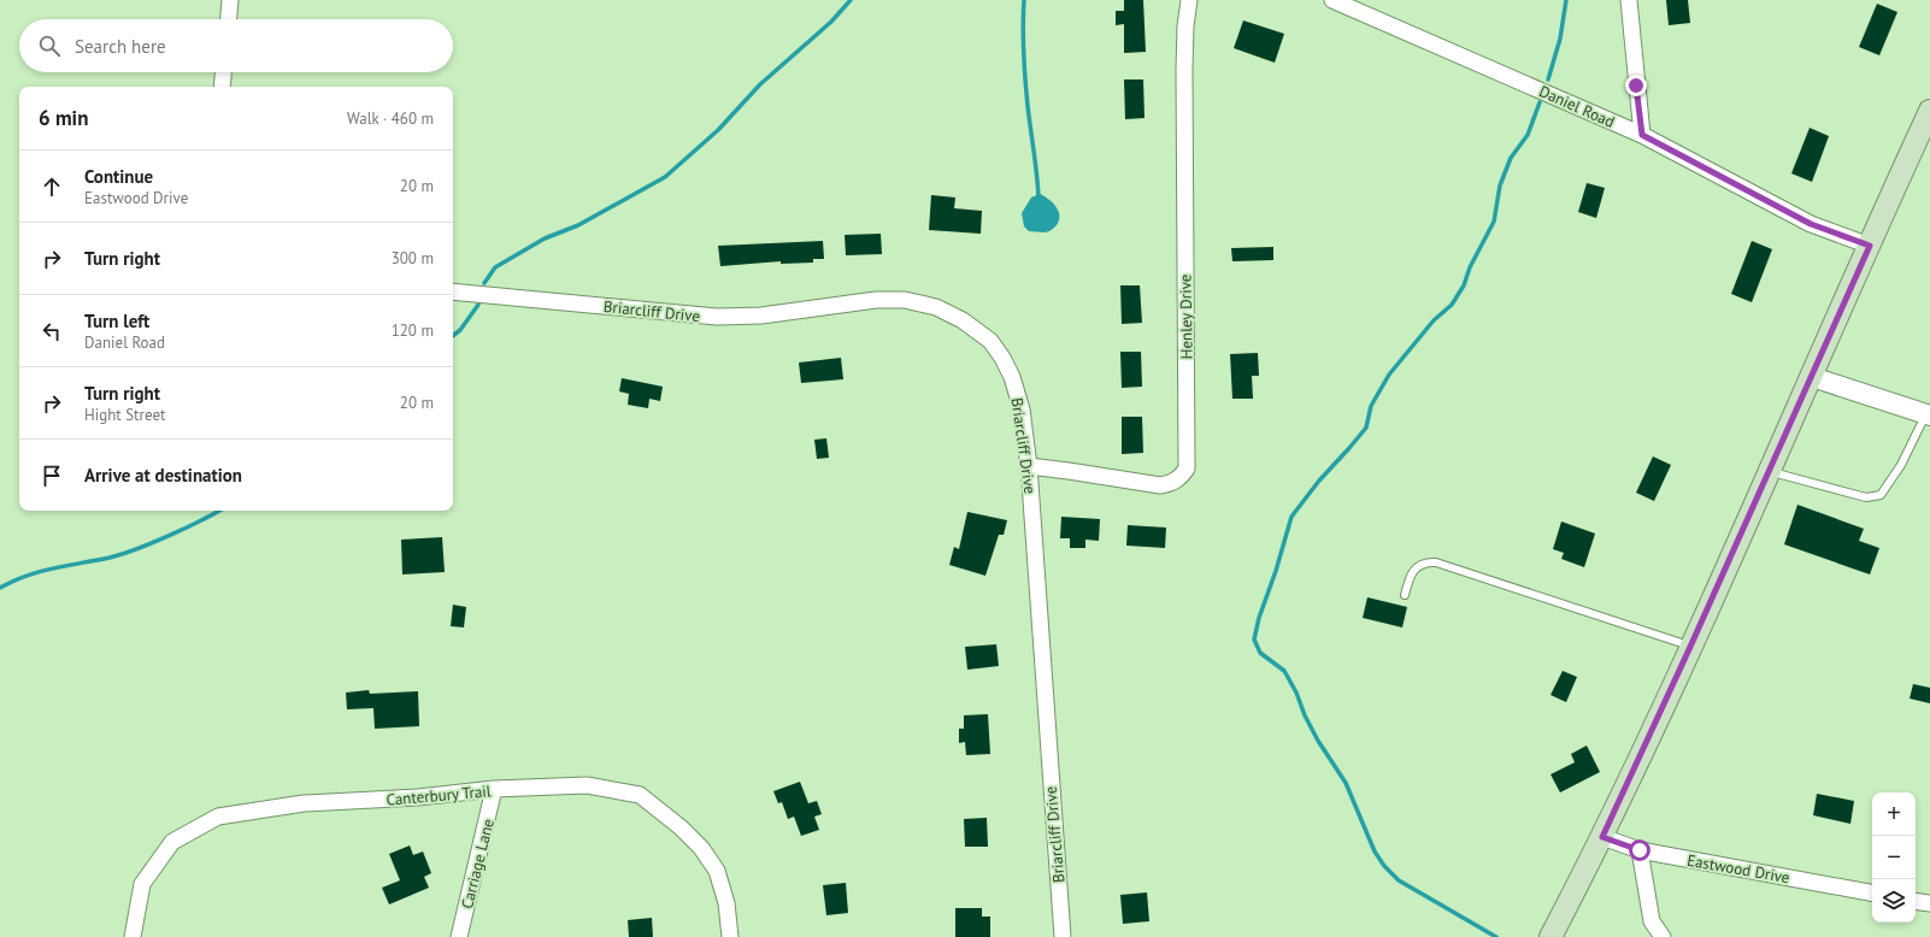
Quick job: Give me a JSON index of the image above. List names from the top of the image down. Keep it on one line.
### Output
{"streets":{"street":["Daniel Road","Briarcliff Drive","Henley Drive","Canterbury Trail","Carriage Lane","Eastwood Drive"]},"crossings":[["Briarcliff Drive","Henley Drive"],["Canterbury Trail","Carriage Lane"]],"page":{"search":"Search here","heading":["6 min","Walk · 460 m"],"list":[["Continue","Eastwood Drive","20 m"],["Turn right","300 m"],["Turn left","Daniel Road","120 m"],["Turn right","Hight Street","20 m"],"Arrive at destination"],"map_buttons":["+","−"]}}
